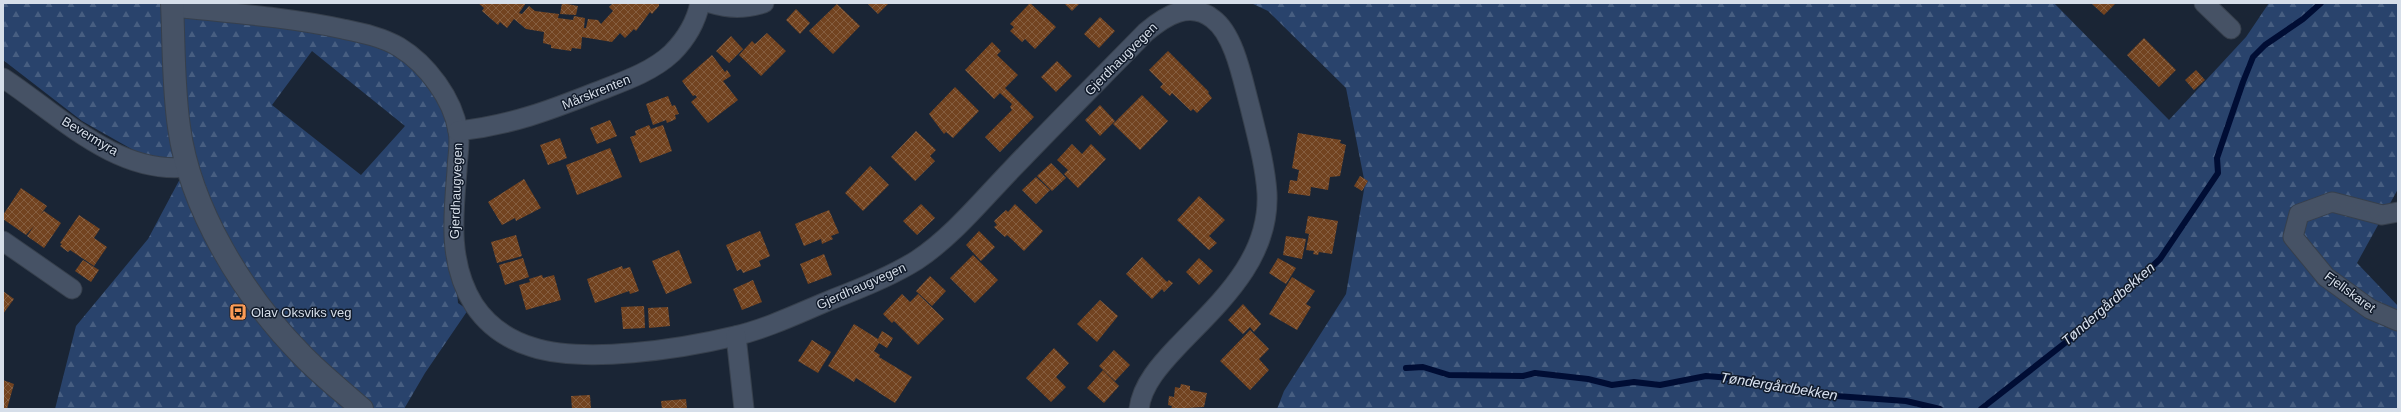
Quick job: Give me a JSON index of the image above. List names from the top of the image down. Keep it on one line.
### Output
{"streets":{"street":["Gjerdhaugvegen","Mårskrenten","Bevermyra","Fjellskaret"]},"crossings":[["Gjerdhaugvegen","Mårskrenten"]],"water":["Tøndergårdbekken"],"places":{"bus stop":["Olav Oksviks veg"]}}
